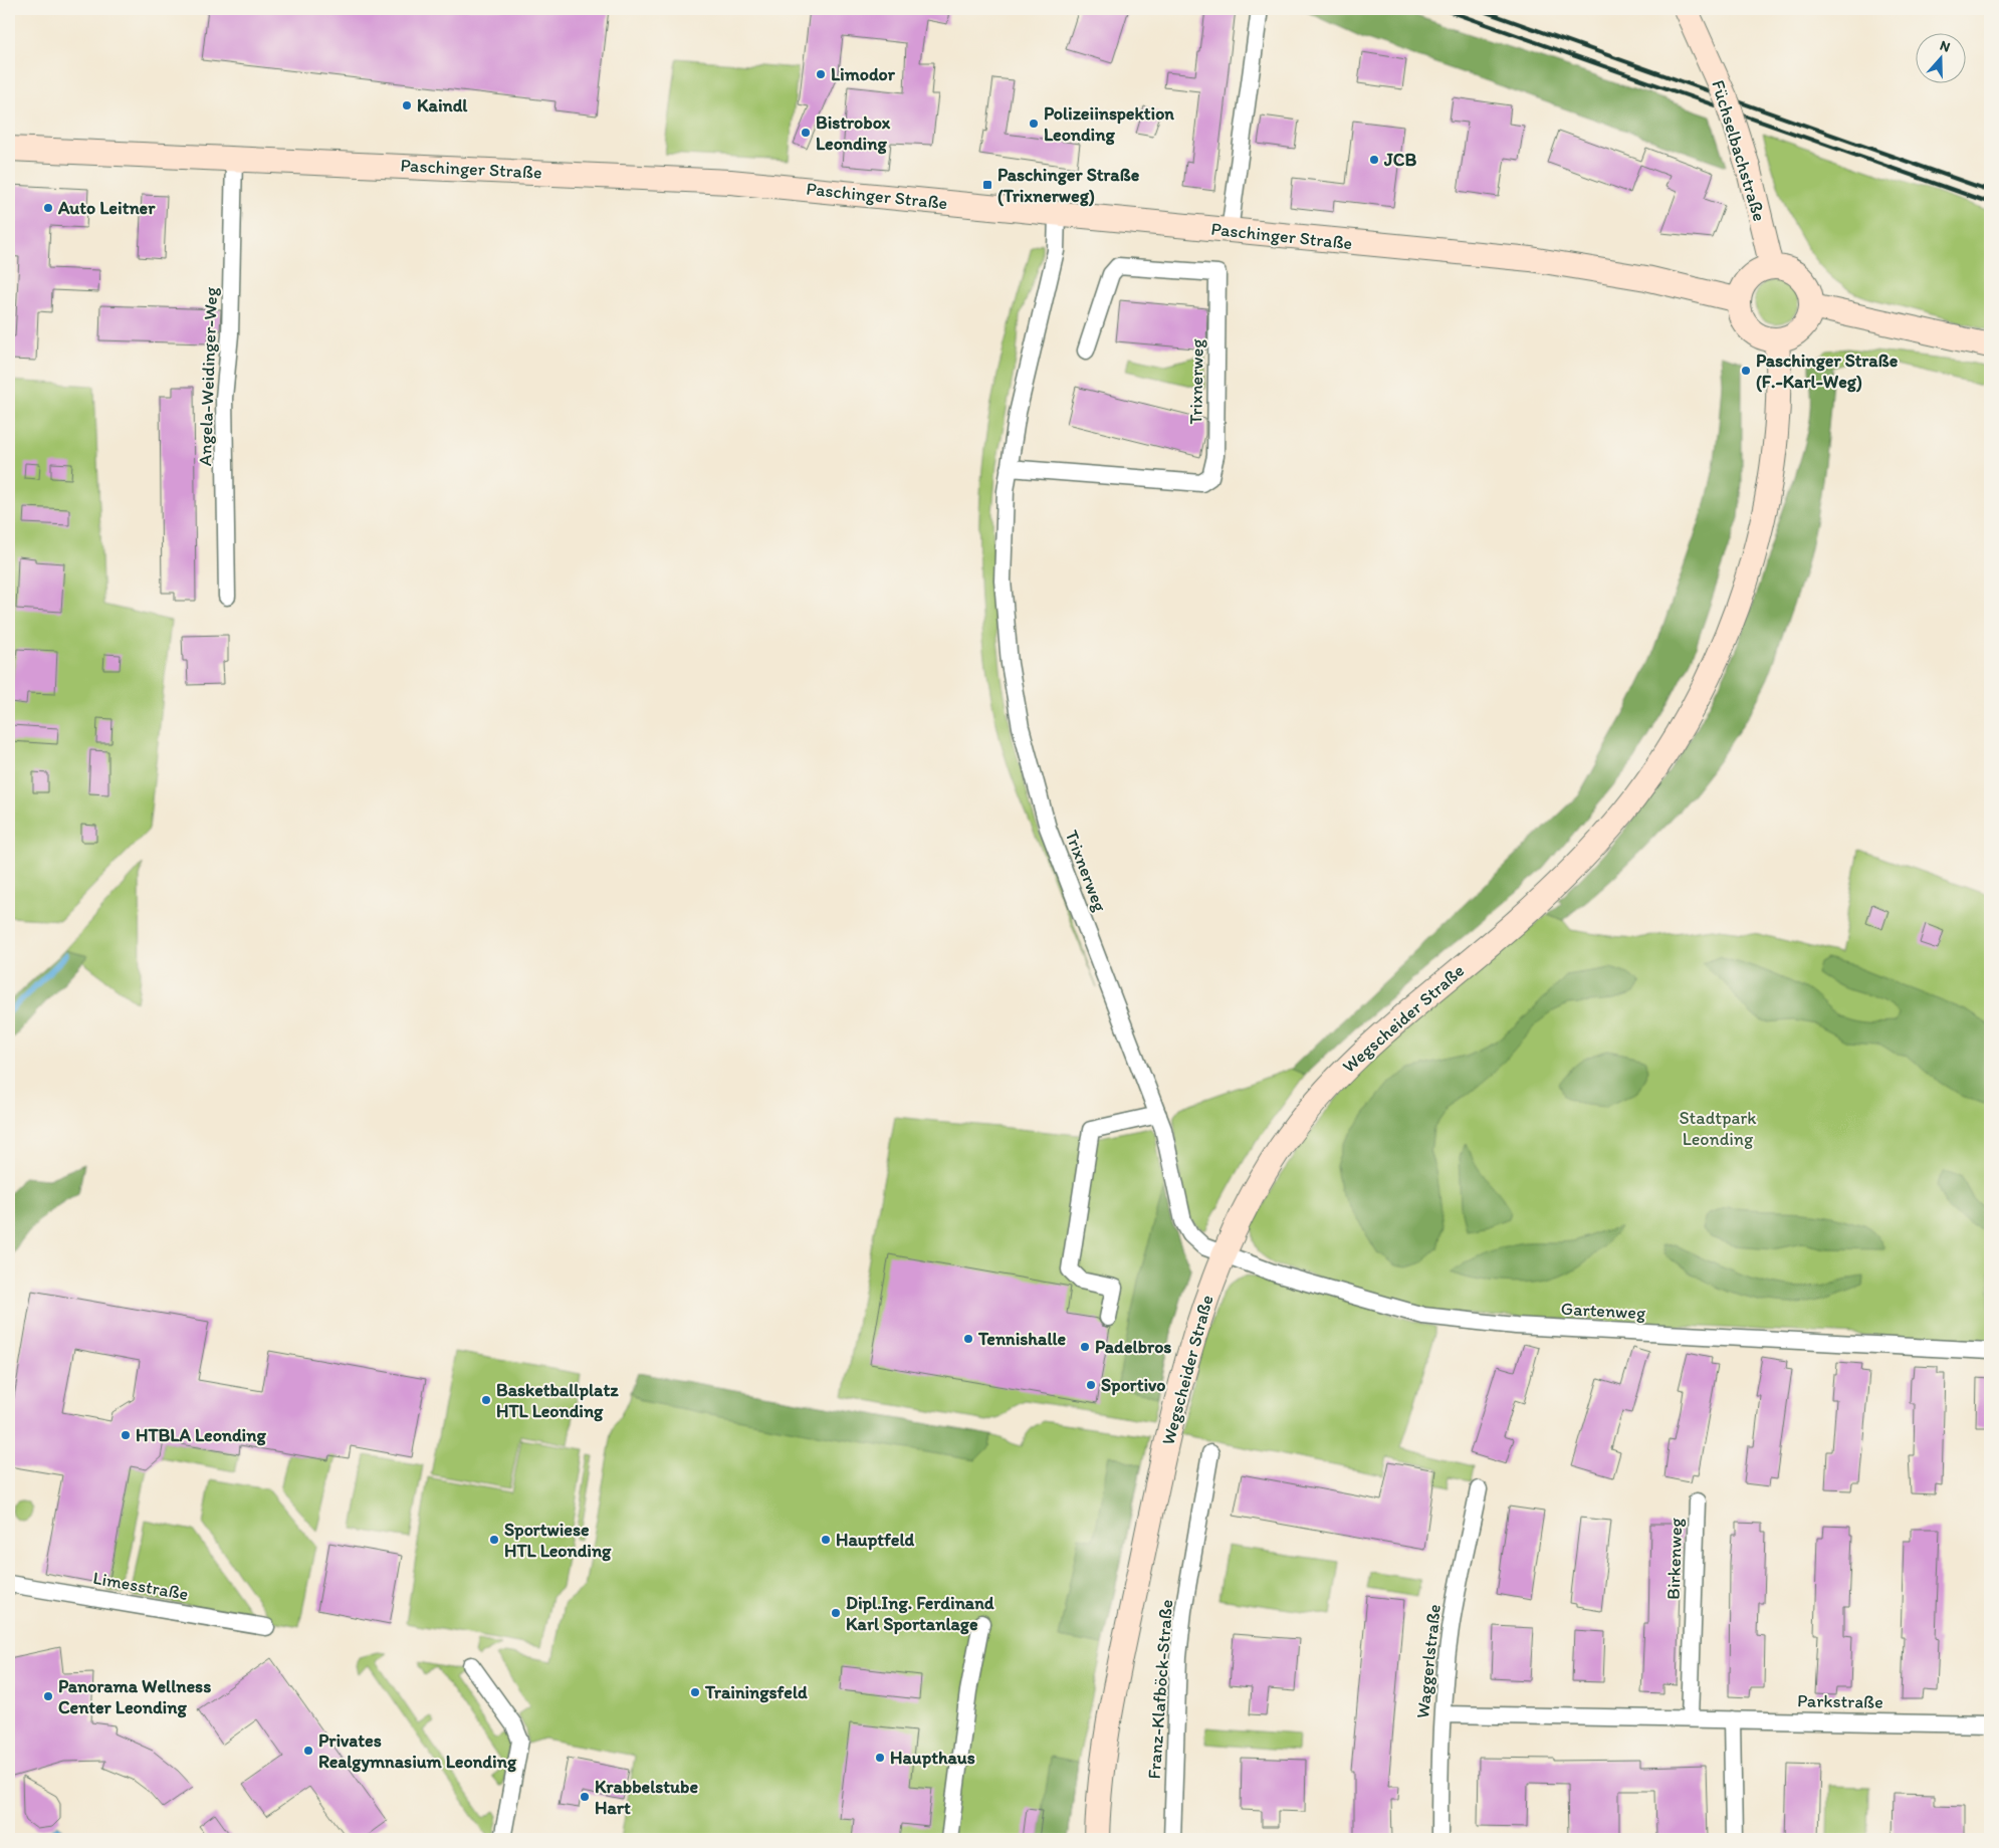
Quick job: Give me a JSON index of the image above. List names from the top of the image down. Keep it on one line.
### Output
{"streets":{"street":["Füchselbachstraße","Paschinger Straße","Angela-Weidinger-Weg","Trixnerweg","Wegscheider Straße","Gartenweg","Birkenweg","Limesstraße","Waggerlstraße","Franz-Klafböck-Straße","Parkstraße"]},"crossings":[["Füchselbachstraße","Paschinger Straße"],["Füchselbachstraße","Wegscheider Straße"],["Paschinger Straße","Angela-Weidinger-Weg"],["Paschinger Straße","Trixnerweg"],["Paschinger Straße","Wegscheider Straße"],["Trixnerweg","Wegscheider Straße"],["Trixnerweg","Gartenweg"],["Wegscheider Straße","Gartenweg"],["Birkenweg","Parkstraße"],["Waggerlstraße","Parkstraße"]],"parks":["Stadtpark Leonding"],"places":{"other":["Limodor","Kaindl","Polizeiinspektion Leonding","Bistrobox Leonding","JCB","Auto Leitner","Paschinger Straße (F.-Karl-Weg)","Tennishalle","Padelbros","Sportivo","Basketballplatz HTL Leonding","HTBLA Leonding","Sportwiese HTL Leonding","Hauptfeld","Dipl.Ing. Ferdinand Karl Sportanlage","Trainingsfeld","Panorama Wellness Center Leonding","Privates Realgymnasium Leonding","Haupthaus","Krabbelstube Hart"],"transit":["Paschinger Straße (Trixnerweg)"]},"north":"top"}
